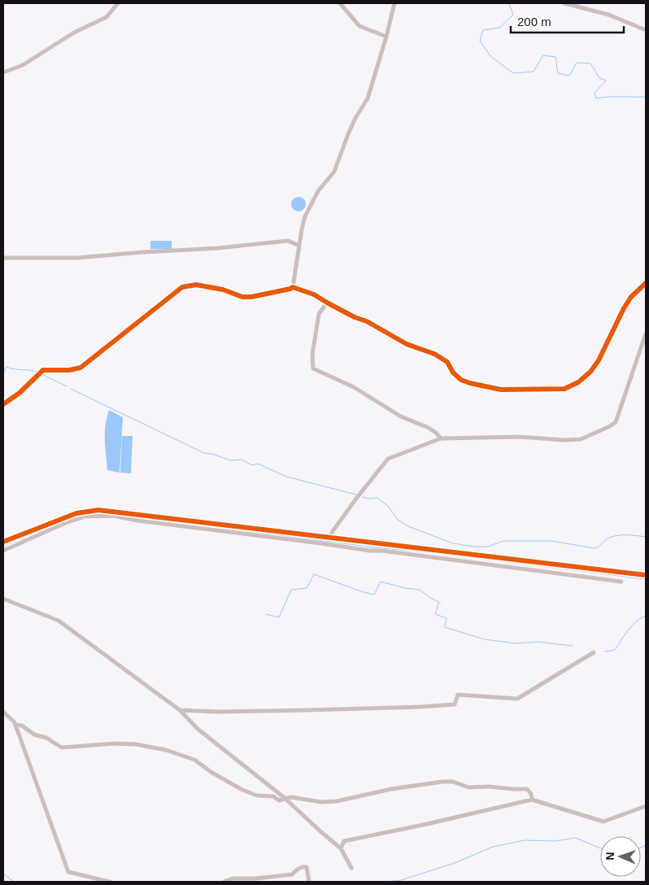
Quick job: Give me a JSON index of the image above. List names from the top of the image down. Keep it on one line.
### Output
{"scale_bar":"200 m","north":"left"}
